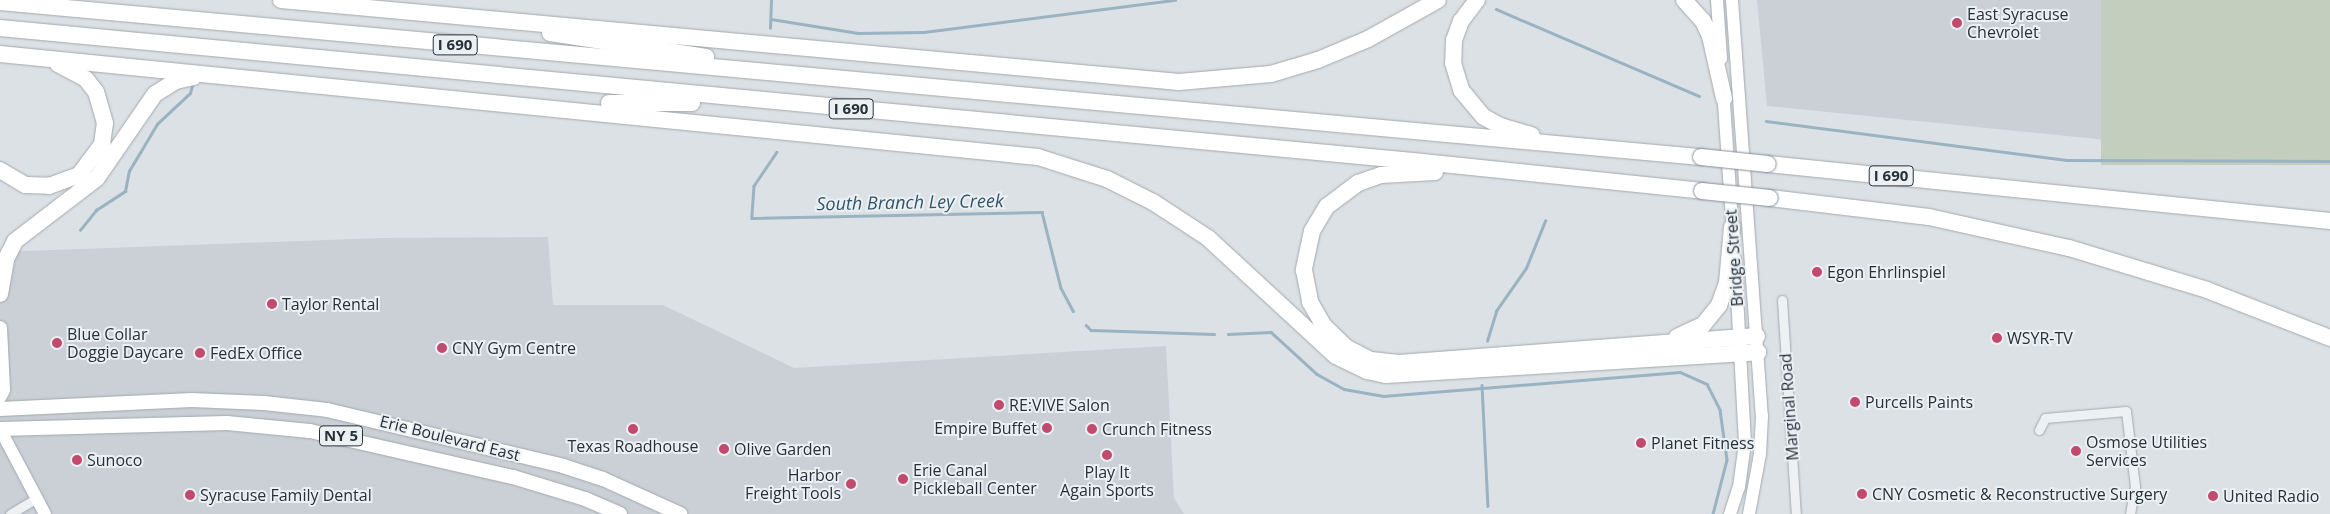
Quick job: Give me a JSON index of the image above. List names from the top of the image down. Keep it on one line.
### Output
{"streets":{"highway":["I 690"],"main road":["Bridge Street","NY 5","Erie Boulevard East"],"street":["Marginal Road"]},"water":["South Branch Ley Creek"],"places":["East Syracuse Chevrolet","Egon Ehrlinspiel","Taylor Rental","WSYR-TV","Blue Collar Doggie Daycare","CNY Gym Centre","FedEx Office","Purcells Paints","RE:VIVE Salon","Empire Buffet","Texas Roadhouse","Crunch Fitness","Planet Fitness","Olive Garden","Osmose Utilities Services","Play It Again Sports","Sunoco","Erie Canal Pickleball Center","Harbor Freight Tools","CNY Cosmetic & Reconstructive Surgery","Syracuse Family Dental","United Radio"]}
